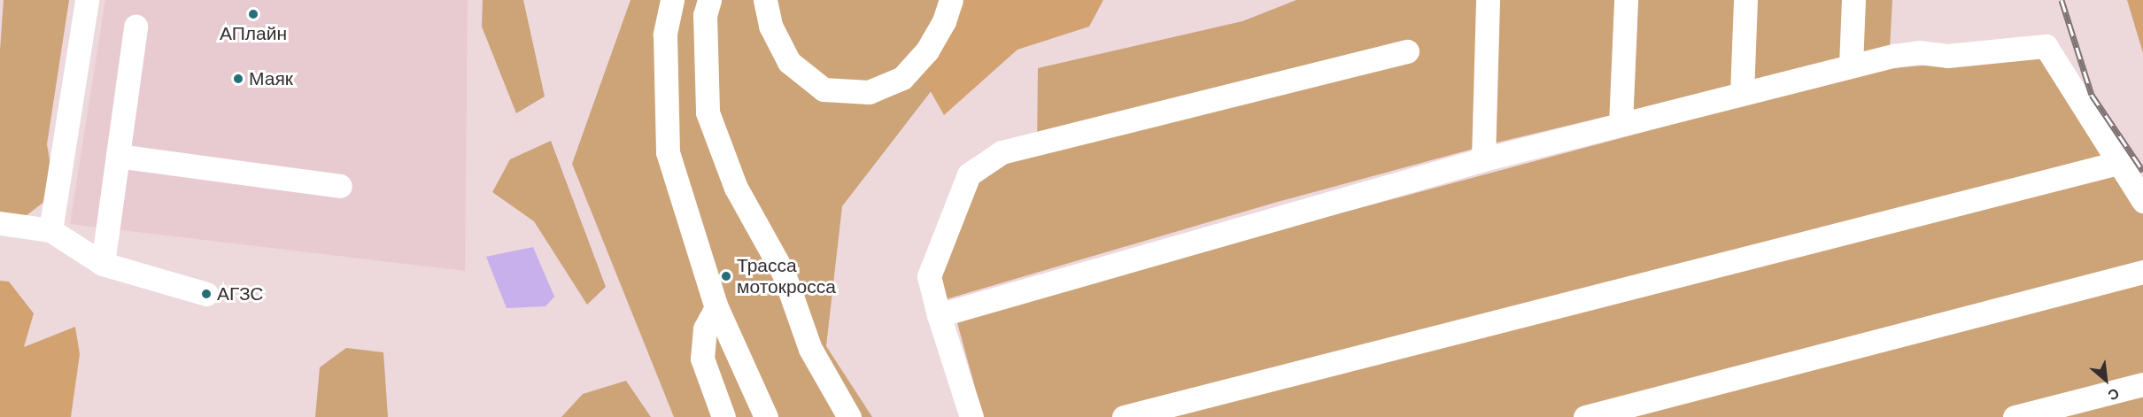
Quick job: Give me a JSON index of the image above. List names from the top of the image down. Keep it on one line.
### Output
{"places":["АПлайн","Маяк","Трасса мотокросса","АГЗС"],"north":"bottom right"}
